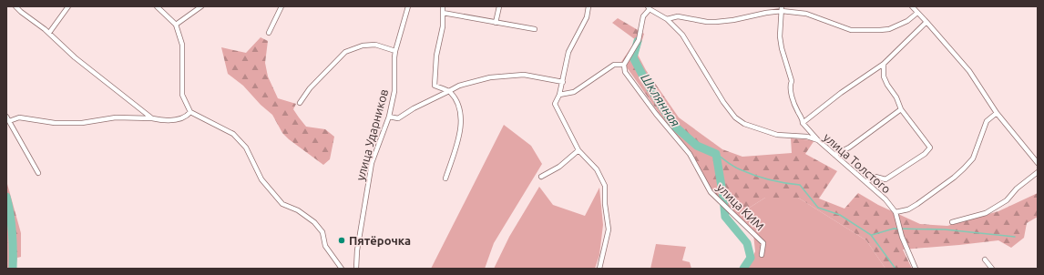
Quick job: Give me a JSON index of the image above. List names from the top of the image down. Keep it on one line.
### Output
{"streets":{"street":["улица Ударников","улица Толстого","улица КИМ"]},"water":["Шклянная"],"places":["Пятёрочка"]}
